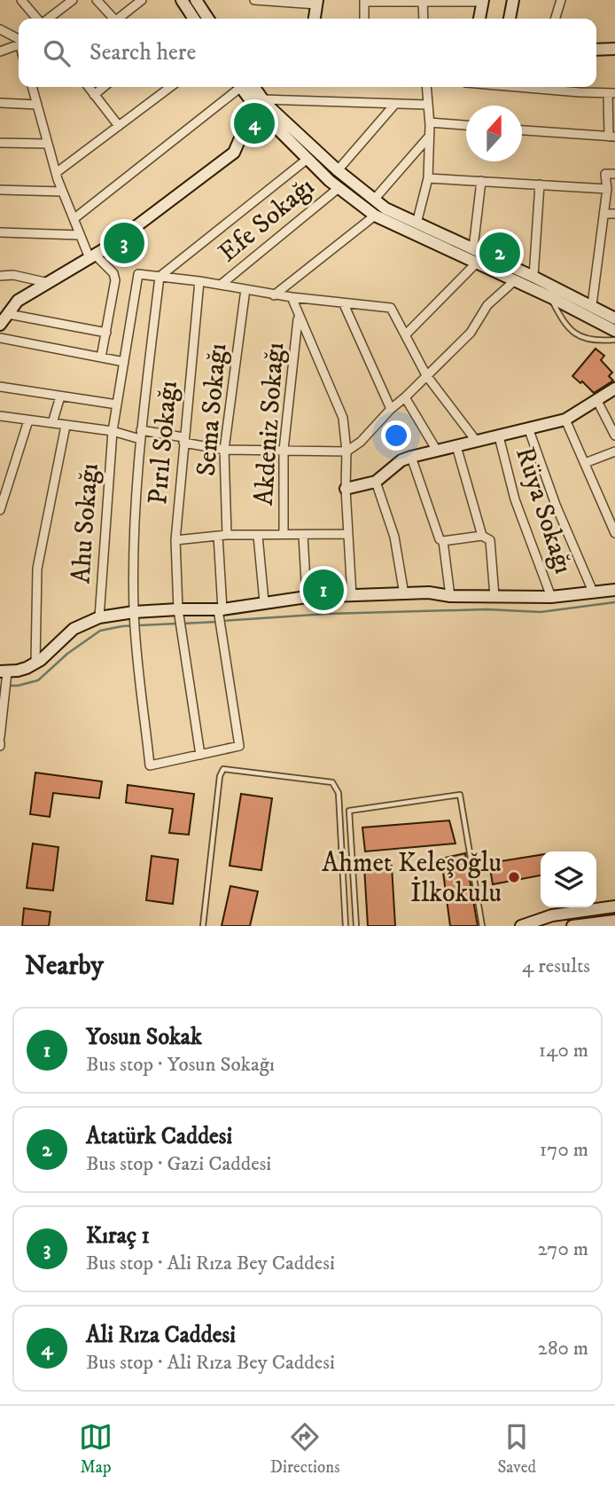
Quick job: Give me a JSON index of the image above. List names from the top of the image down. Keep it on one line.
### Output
{"streets":{"street":["Efe Sokağı","Sema Sokağı","Akdeniz Sokağı","Pırıl Sokağı","Rüya Sokağı","Ahu Sokağı"]},"crossings":[["Sema Sokağı","Pırıl Sokağı"]],"places":["Ahmet Keleşoğlu İlkokulu"],"north":"top","page":{"search":"Search here","pins":["4","3","2","1"],"heading":["Nearby","4 results"],"list":[{"mark":"1","name":"Yosun Sokak","note":"Bus stop · Yosun Sokağı","value":"140 m"},{"mark":"2","name":"Atatürk Caddesi","note":"Bus stop · Gazi Caddesi","value":"170 m"},{"mark":"3","name":"Kıraç 1","note":"Bus stop · Ali Rıza Bey Caddesi","value":"270 m"},{"mark":"4","name":"Ali Rıza Caddesi","note":"Bus stop · Ali Rıza Bey Caddesi","value":"280 m"}],"nav":["Map","Directions","Saved"]}}
